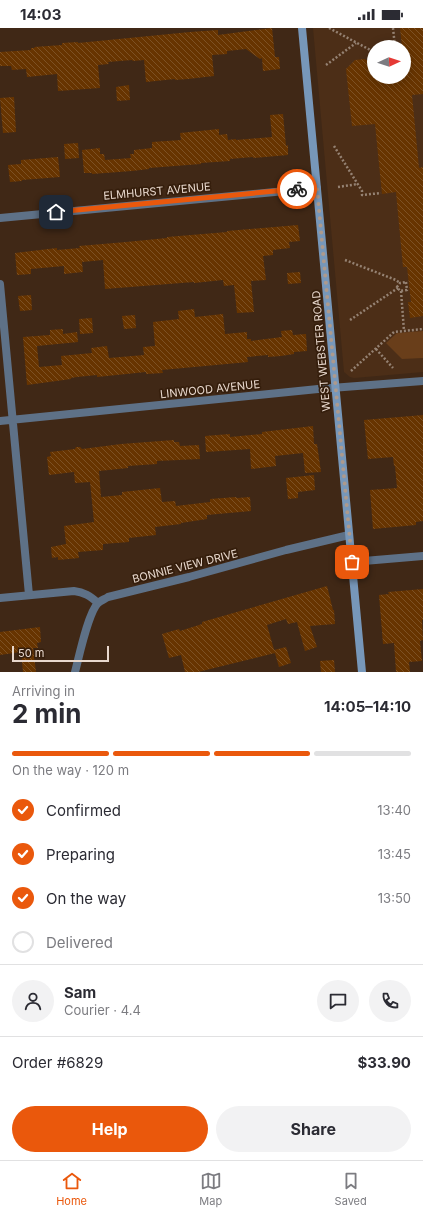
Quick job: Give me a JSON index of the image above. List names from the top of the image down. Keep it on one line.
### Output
{"streets":{"street":["ELMHURST AVENUE","WEST WEBSTER ROAD","LINWOOD AVENUE","BONNIE VIEW DRIVE"]},"crossings":[["ELMHURST AVENUE","WEST WEBSTER ROAD"],["WEST WEBSTER ROAD","LINWOOD AVENUE"],["WEST WEBSTER ROAD","BONNIE VIEW DRIVE"]],"scale_bar":"50 m","north":"right","page":{"status":"14:03","scale":"50 m","heading":["2 min","Arriving in","14:05–14:10"],"panel":["Sam","Courier · 4.4","Order #6829","$33.90"],"bar":"On the way · 120 m","list":[["Confirmed","13:40"],["Preparing","13:45"],["On the way","13:50"],"Delivered"],"buttons":["Help","Share"],"tabs":["Home","Map","Saved"]}}
